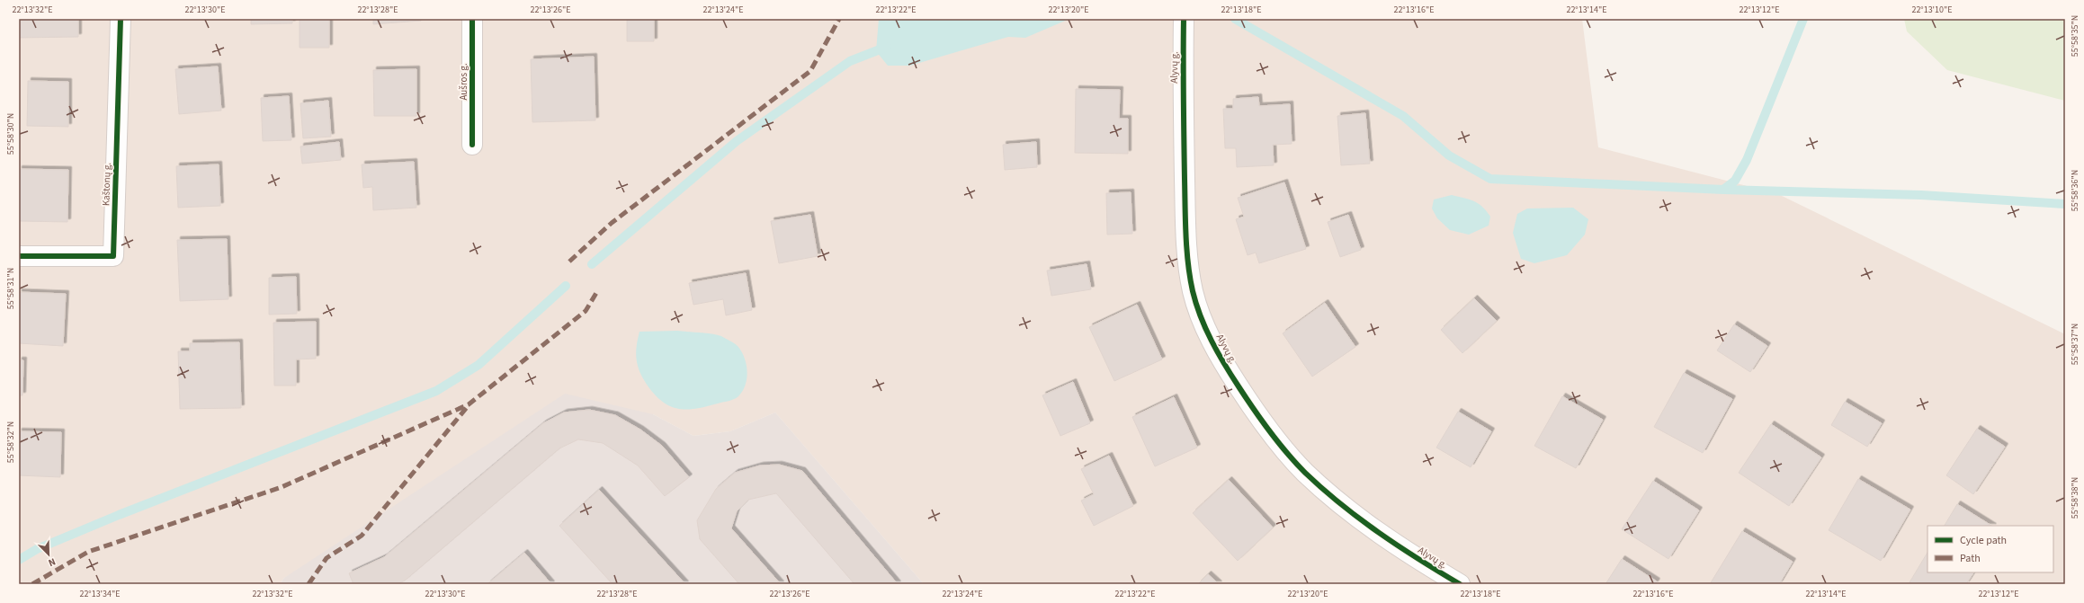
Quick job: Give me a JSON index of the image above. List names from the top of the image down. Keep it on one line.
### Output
{"streets":{"street":["Alyvų g.","Aušros g.","Kaštonų g."]},"legend":["Cycle path","Path"],"north":"bottom right","coordinates":["22°13'32\"E","22°13'30\"E","22°13'28\"E","22°13'26\"E","22°13'24\"E","22°13'22\"E","22°13'20\"E","22°13'18\"E","22°13'16\"E","22°13'14\"E","22°13'12\"E","22°13'10\"E","55°58'35\"N","55°58'30\"N","55°58'36\"N","55°58'31\"N","55°58'37\"N","55°58'32\"N","55°58'38\"N","22°13'34\"E"]}
